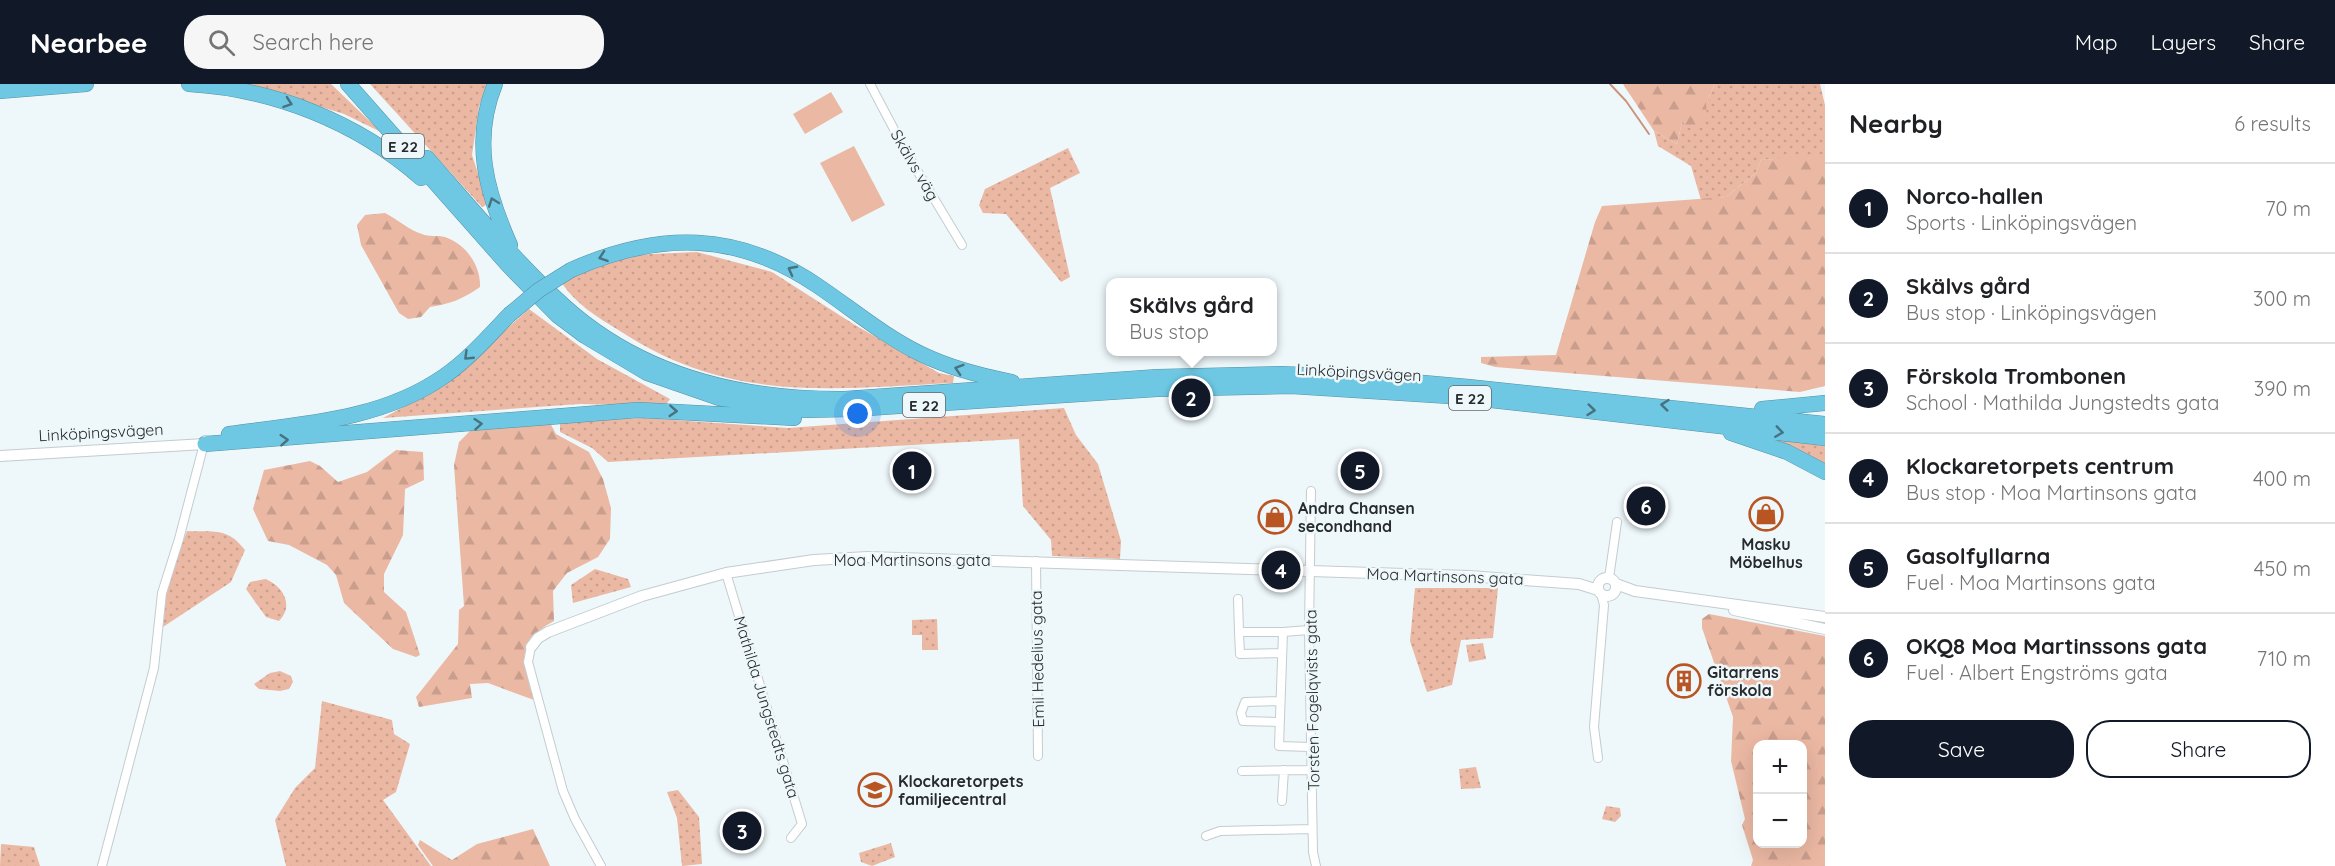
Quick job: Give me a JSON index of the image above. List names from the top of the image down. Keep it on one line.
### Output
{"streets":{"highway":["E 22","Linköpingsvägen"],"street":["Skälvs väg","Moa Martinsons gata","Emil Hedelius gata","Torsten Fogelqvists gata","Mathilda Jungstedts gata"]},"crossings":[["E 22","Linköpingsvägen"],["Moa Martinsons gata","Emil Hedelius gata"],["Moa Martinsons gata","Torsten Fogelqvists gata"],["Moa Martinsons gata","Mathilda Jungstedts gata"]],"places":{"shop":["Masku Möbelhus","Andra Chansen secondhand"],"building":["Gitarrens förskola"],"school or university":["Klockaretorpets familjecentral"]},"page":{"header":"Nearbee","search":"Search here","nav":["Map","Layers","Share"],"heading":["Nearby","6 results"],"list":[{"mark":"1","name":"Norco-hallen","note":"Sports · Linköpingsvägen","value":"70 m"},{"mark":"2","name":"Skälvs gård","note":"Bus stop · Linköpingsvägen","value":"300 m"},{"mark":"3","name":"Förskola Trombonen","note":"School · Mathilda Jungstedts gata","value":"390 m"},{"mark":"4","name":"Klockaretorpets centrum","note":"Bus stop · Moa Martinsons gata","value":"400 m"},{"mark":"5","name":"Gasolfyllarna","note":"Fuel · Moa Martinsons gata","value":"450 m"},{"mark":"6","name":"OKQ8 Moa Martinssons gata","note":"Fuel · Albert Engströms gata","value":"710 m"}],"popup":["Skälvs gård","Bus stop"],"pins":["2","1","5","6","4","3"],"buttons":["Save","Share"],"map_buttons":["+","−"]}}
